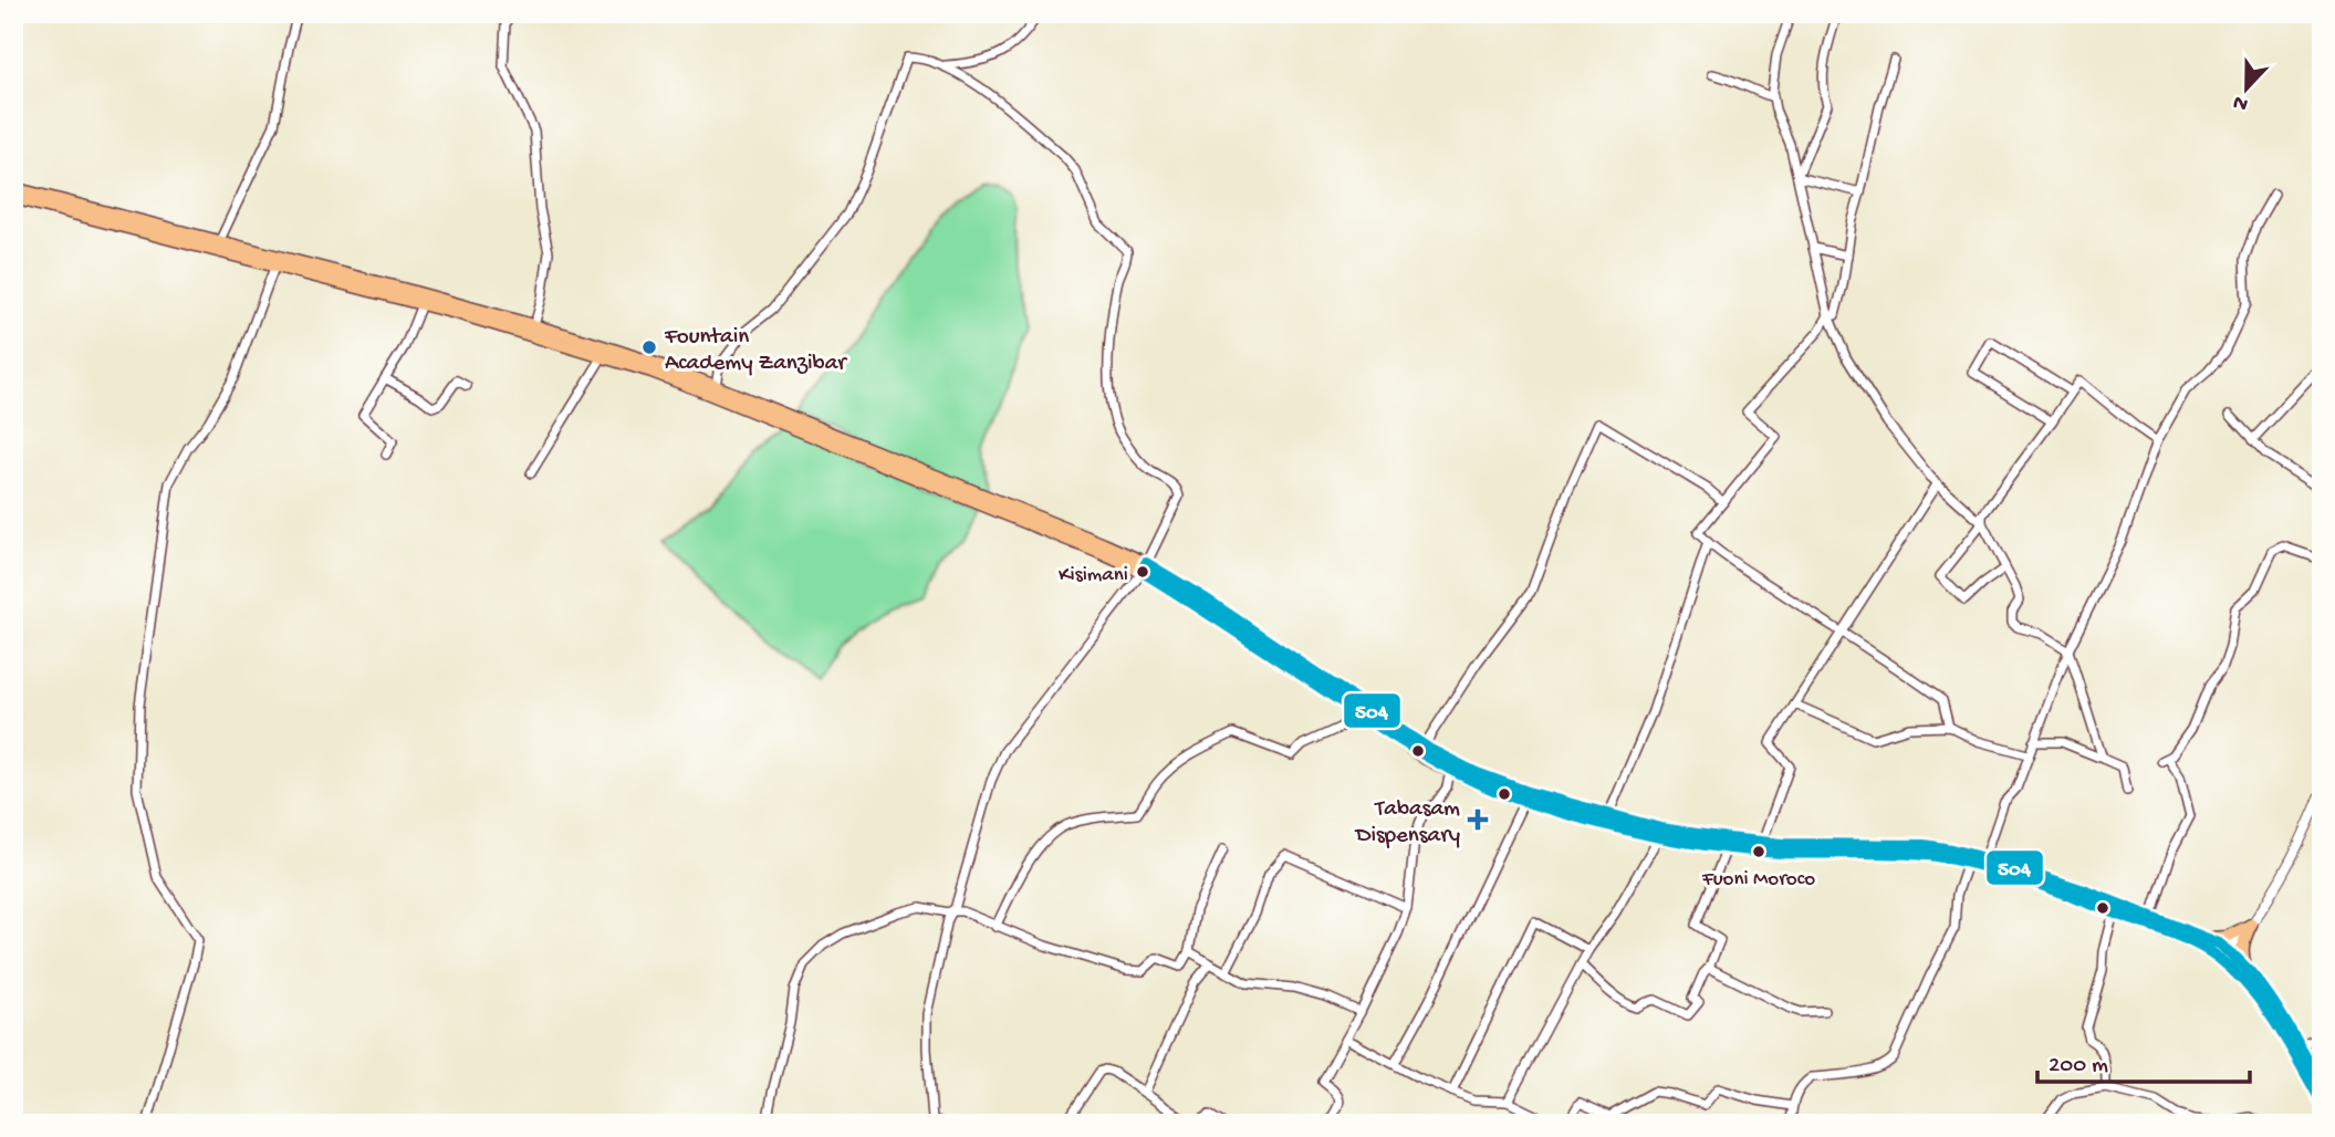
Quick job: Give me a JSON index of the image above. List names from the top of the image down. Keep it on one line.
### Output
{"places":{"other":["Fountain Academy Zanzibar","Kisimani","Fuoni Moroco"],"health":["Tabasam Dispensary"]},"lines":["transit line 504"],"scale_bar":"200 m","north":"bottom"}
